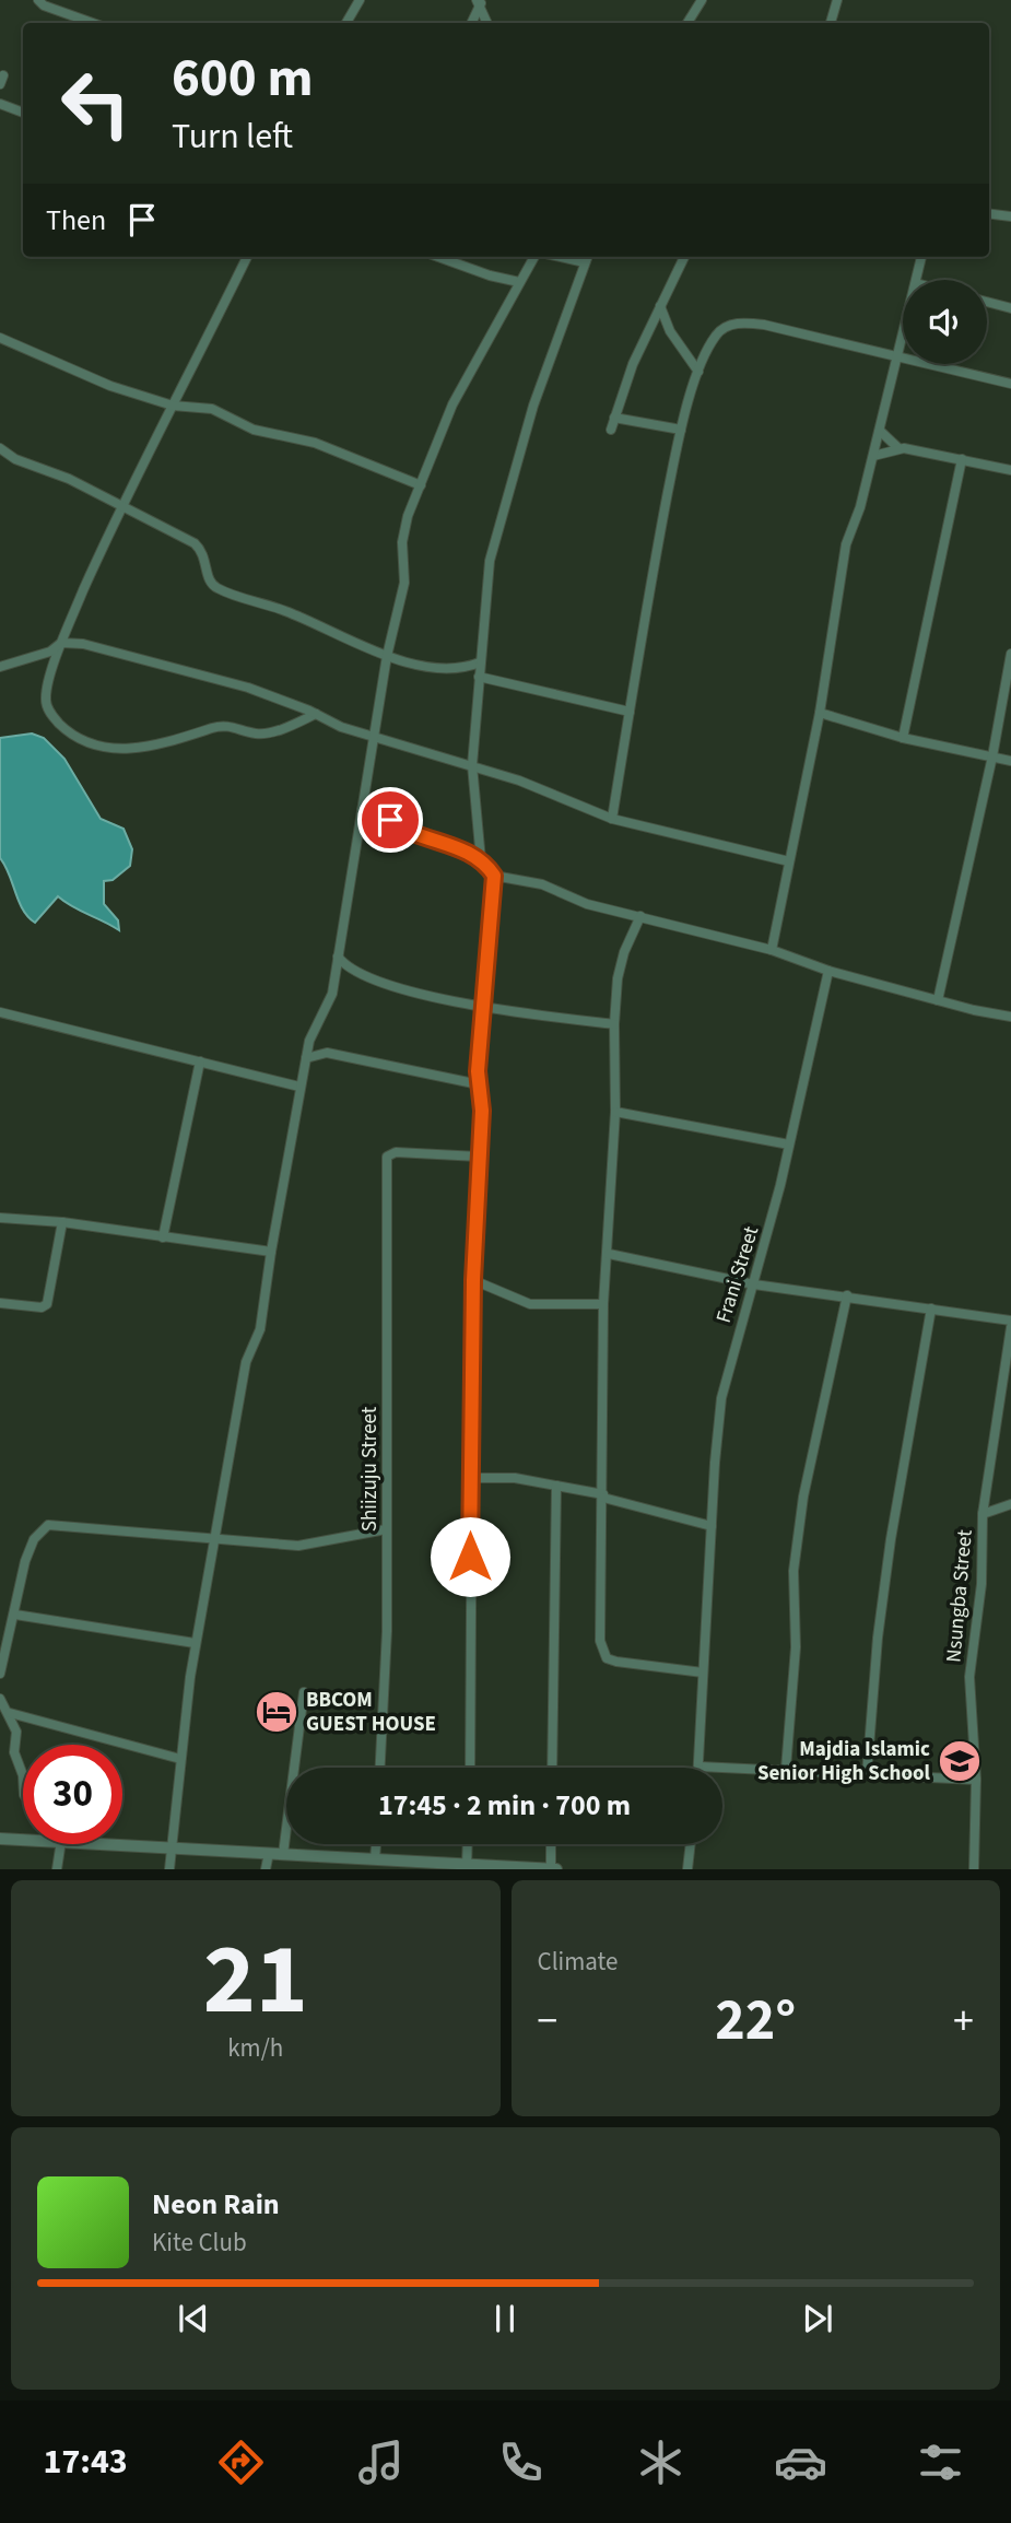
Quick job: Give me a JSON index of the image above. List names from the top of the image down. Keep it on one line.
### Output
{"streets":{"street":["Frani Street","Shiizuju Street","Nsungba Street"]},"places":{"hotel":["BBCOM GUEST HOUSE"],"school or university":["Majdia Islamic Senior High School"]},"page":{"turn":["600 m","Turn left"],"then":"Then","limit":"30","trip":"17:45 · 2 min · 700 m","tile":[["21","km/h"],"Climate"],"heat":["−","22°","+"],"song":["Neon Rain","Kite Club"],"tabs":"17:43"}}
